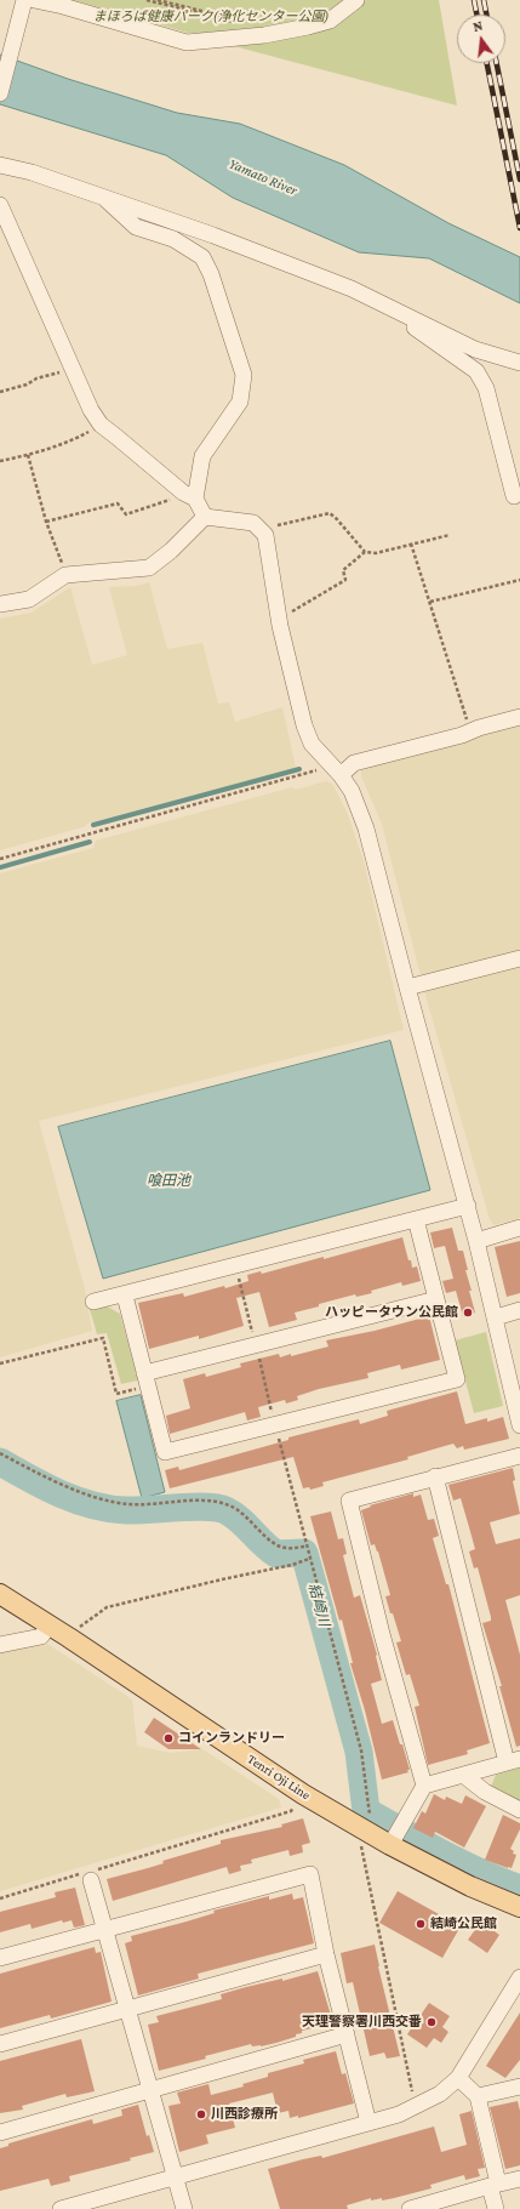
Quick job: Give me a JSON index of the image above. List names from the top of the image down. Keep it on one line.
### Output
{"streets":{"main road":["Tenri Oji Line"]},"water":["Yamato River","喰田池","結崎川"],"parks":["まほろば健康パーク(浄化センター公園)"],"places":["ハッピータウン公民館","コインランドリー","結崎公民館","天理警察署川西交番","川西診療所"],"north":"top"}
